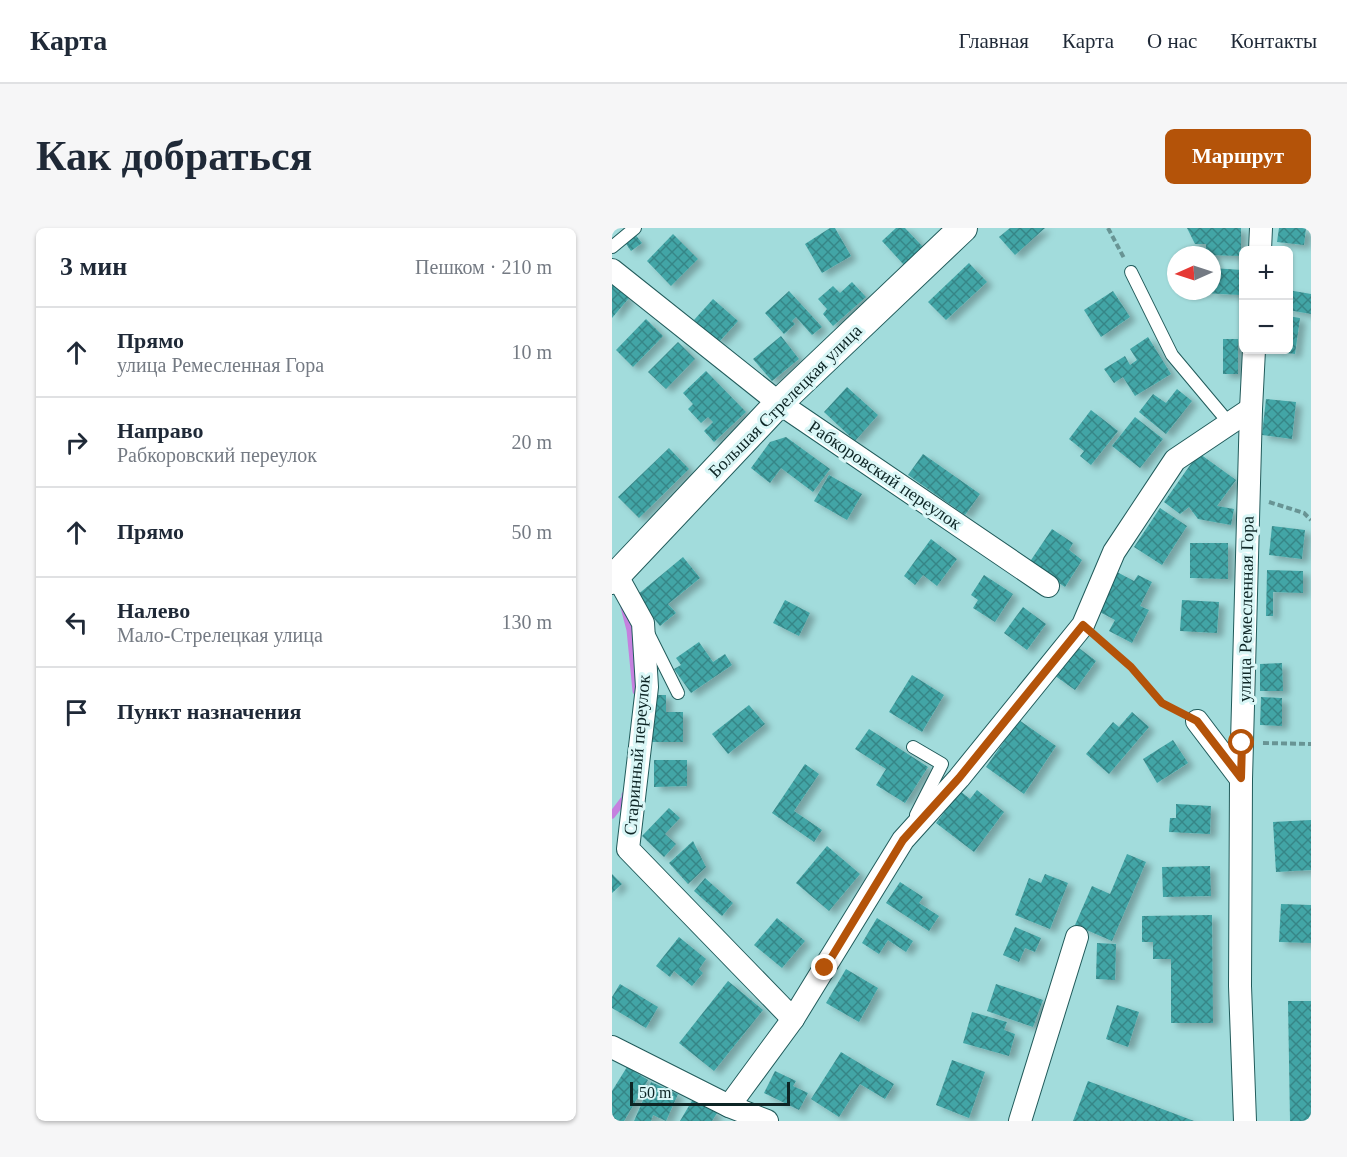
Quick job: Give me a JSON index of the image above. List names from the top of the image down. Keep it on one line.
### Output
{"streets":{"street":["Большая Стрелецкая улица","Рабкоровский переулок","улица Ремесленная Гора","Старинный переулок"]},"crossings":[["Большая Стрелецкая улица","Рабкоровский переулок"],["Большая Стрелецкая улица","Старинный переулок"]],"scale_bar":"50 m","north":"left","page":{"header":"Карта","nav":["Главная","Карта","О нас","Контакты"],"buttons":"Маршрут","title":"Как добраться","heading":["3 мин","Пешком · 210 m"],"map_buttons":["+","−"],"list":[["Прямо","улица Ремесленная Гора","10 m"],["Направо","Рабкоровский переулок","20 m"],["Прямо","50 m"],["Налево","Мало-Стрелецкая улица","130 m"],"Пункт назначения"],"scale":"50 m"}}
